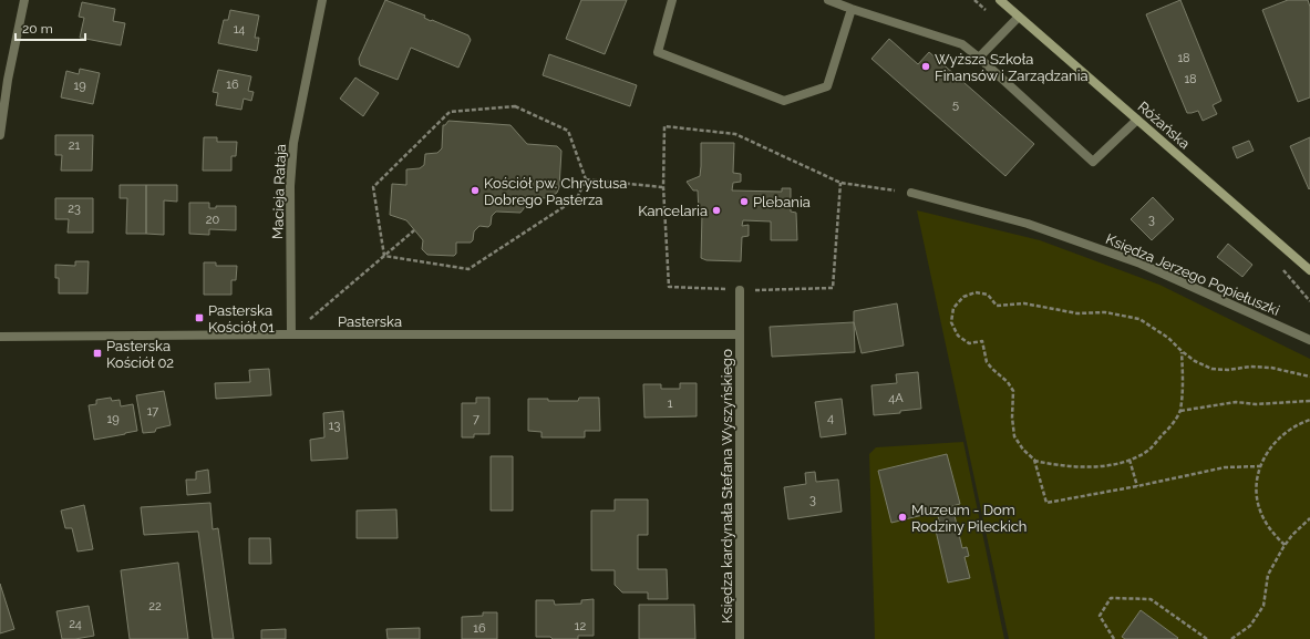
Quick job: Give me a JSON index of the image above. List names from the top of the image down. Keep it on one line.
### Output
{"streets":{"street":["Różańska","Macieja Rataja","Księdza Jerzego Popiełuszki","Pasterska","Księdza kardynała Stefana Wyszyńskiego"]},"crossings":[["Macieja Rataja","Pasterska"],["Pasterska","Księdza kardynała Stefana Wyszyńskiego"]],"places":{"other":["Wyższa Szkoła Finansów i Zarządzania","Kościół pw. Chrystusa Dobrego Pasterza","Plebania","Kancelaria","Muzeum - Dom Rodziny Pileckich"],"transit":["Pasterska Kościół 01","Pasterska Kościół 02"]},"house_numbers":["14","18","18","16","19","5","21","23","20","3","4A","1","17","4","19","7","13","3","22","24","12","16"],"scale_bar":"20 m"}
